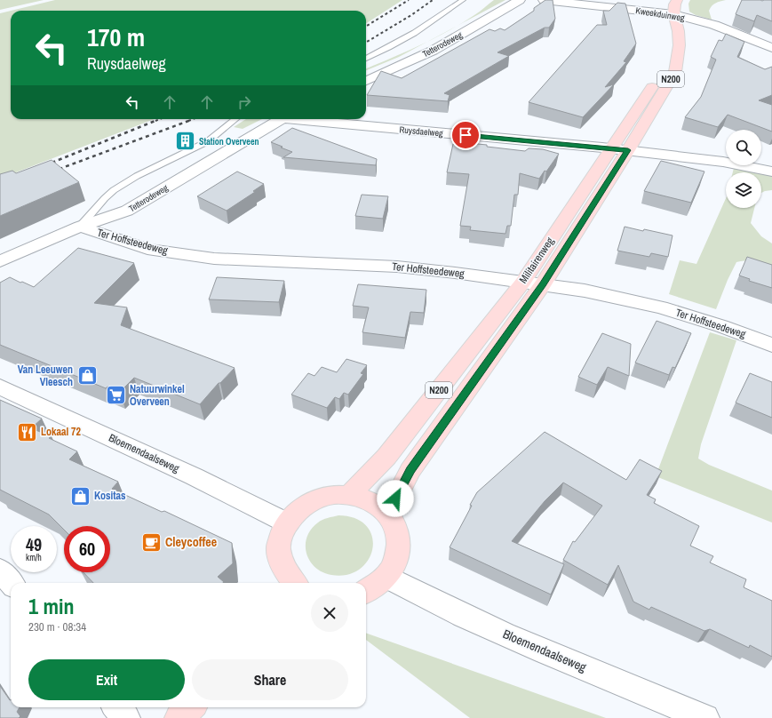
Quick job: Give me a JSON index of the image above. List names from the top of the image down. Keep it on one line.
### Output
{"streets":{"main road":["N200","Militairenweg"],"street":["Kweekduinweg","Tetterodeweg","Ruysdaelweg","Ter Hoffsteedeweg","Bloemendaalseweg"]},"crossings":[["Kweekduinweg","Militairenweg"],["Tetterodeweg","Ter Hoffsteedeweg"],["Ruysdaelweg","Militairenweg"],["Ter Hoffsteedeweg","Militairenweg"]],"places":{"building":["Station Overveen"],"shop":["Van Leeuwen Vleesch","Kositas"],"supermarket":["Natuurwinkel Overveen"],"restaurant":["Lokaal 72"],"cafe":["Cleycoffee"]},"page":{"turn":["170 m","Ruysdaelweg"],"speed":"49 km/h","limit":"60","heading":["1 min","230 m · 08:34"],"buttons":["Exit","Share"]}}
